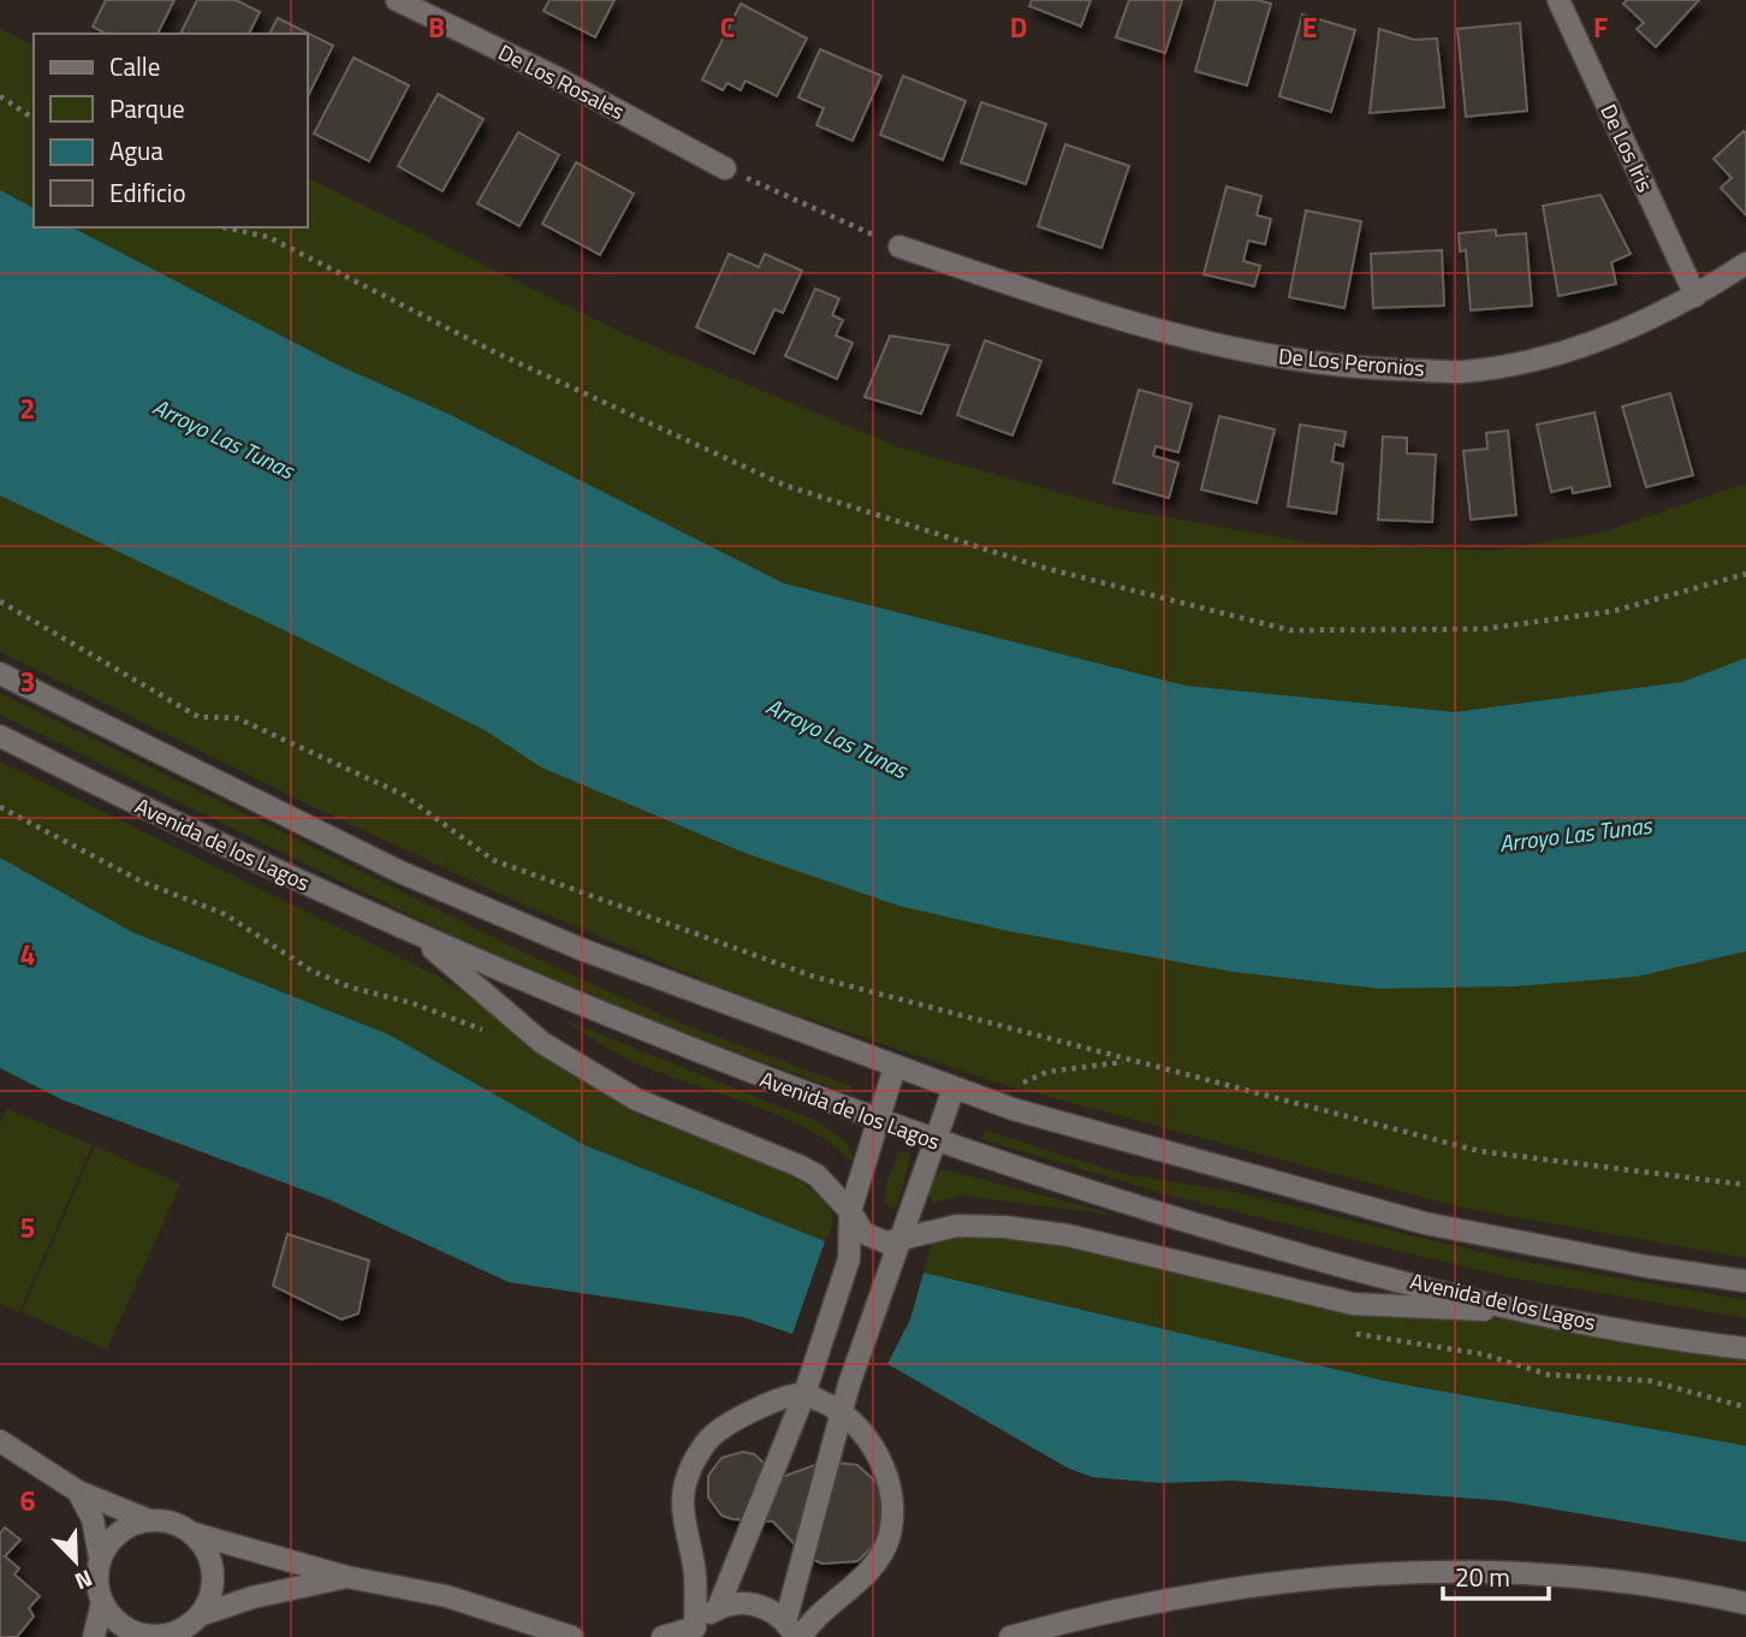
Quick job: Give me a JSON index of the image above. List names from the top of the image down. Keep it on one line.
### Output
{"streets":{"street":["De Los Rosales","De Los Iris","De Los Peronios","Avenida de los Lagos"]},"crossings":[["De Los Iris","De Los Peronios"]],"water":["Arroyo Las Tunas"],"legend":["Calle","Parque","Agua","Edificio"],"scale_bar":"20 m","north":"bottom right","grid":{"columns":["B","C","D","E","F"],"rows":["2","3","4","5","6"]}}
